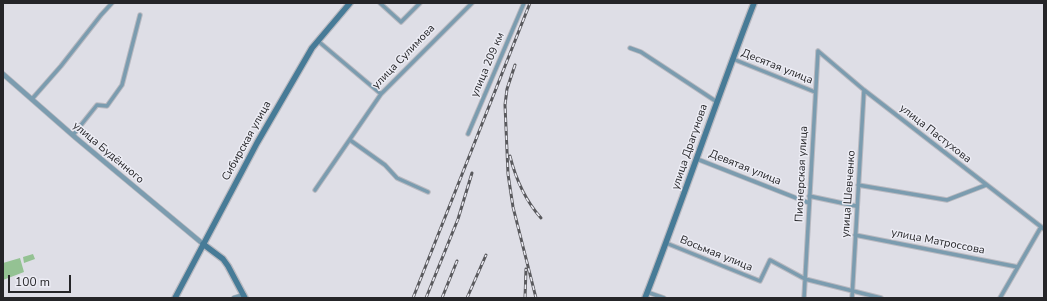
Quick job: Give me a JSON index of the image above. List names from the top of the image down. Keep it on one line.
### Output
{"streets":{"main road":["Сибирская улица","улица Драгунова"],"street":["улица Сулимова","улица 209 км","Десятая улица","улица Пастухова","улица Будённого","Девятая улица","Пионерская улица","улица Шевченко","улица Матроссова","Восьмая улица"]},"crossings":[["Десятая улица","улица Драгунова"],["Десятая улица","Пионерская улица"],["улица Пастухова","Пионерская улица"],["улица Пастухова","улица Шевченко"],["Сибирская улица","улица Будённого"],["улица Драгунова","Девятая улица"],["улица Драгунова","Восьмая улица"],["Девятая улица","Пионерская улица"],["Пионерская улица","Восьмая улица"],["улица Шевченко","улица Матроссова"]],"scale_bar":"100 m"}
